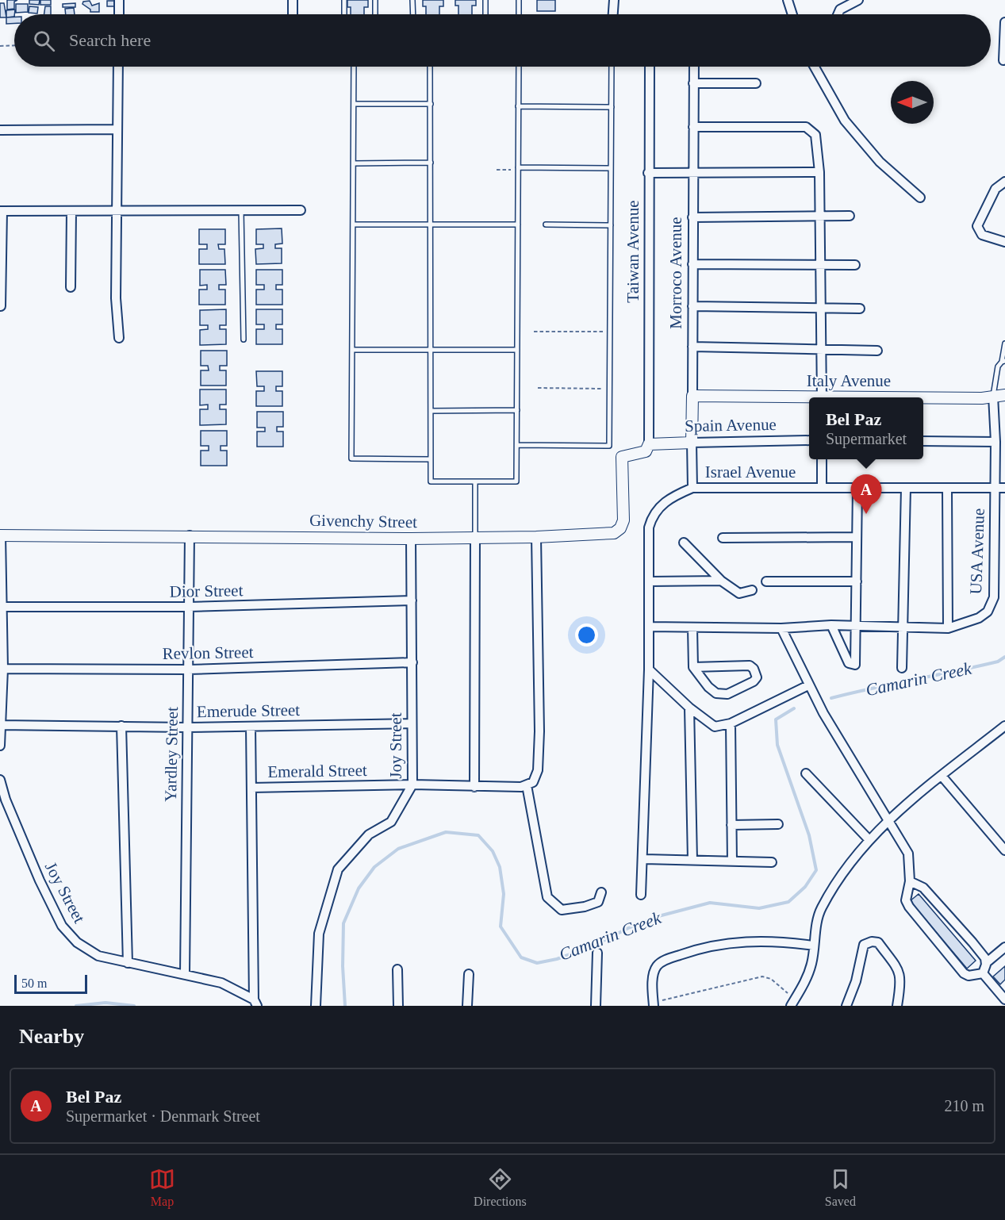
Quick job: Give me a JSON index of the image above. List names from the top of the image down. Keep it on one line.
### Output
{"streets":{"street":["Taiwan Avenue","Morroco Avenue","Italy Avenue","Spain Avenue","Israel Avenue","Givenchy Street","USA Avenue","Dior Street","Revlon Street","Emerude Street","Joy Street","Yardley Street","Emerald Street"]},"crossings":[["Taiwan Avenue","Spain Avenue"],["Taiwan Avenue","Givenchy Street"],["Morroco Avenue","Italy Avenue"],["Morroco Avenue","Spain Avenue"],["Morroco Avenue","Israel Avenue"],["Italy Avenue","USA Avenue"],["Spain Avenue","Givenchy Street"],["Israel Avenue","USA Avenue"],["Givenchy Street","Joy Street"],["Givenchy Street","Yardley Street"],["Dior Street","Joy Street"],["Dior Street","Yardley Street"],["Revlon Street","Joy Street"],["Revlon Street","Yardley Street"],["Emerude Street","Joy Street"],["Emerude Street","Yardley Street"],["Joy Street","Yardley Street"],["Joy Street","Emerald Street"]],"water":["Camarin Creek"],"scale_bar":"50 m","north":"left","page":{"search":"Search here","popup":["Bel Paz","Supermarket"],"pins":"A","scale":"50 m","heading":"Nearby","list":[{"mark":"A","name":"Bel Paz","note":"Supermarket · Denmark Street","value":"210 m"}],"nav":["Map","Directions","Saved"]}}
